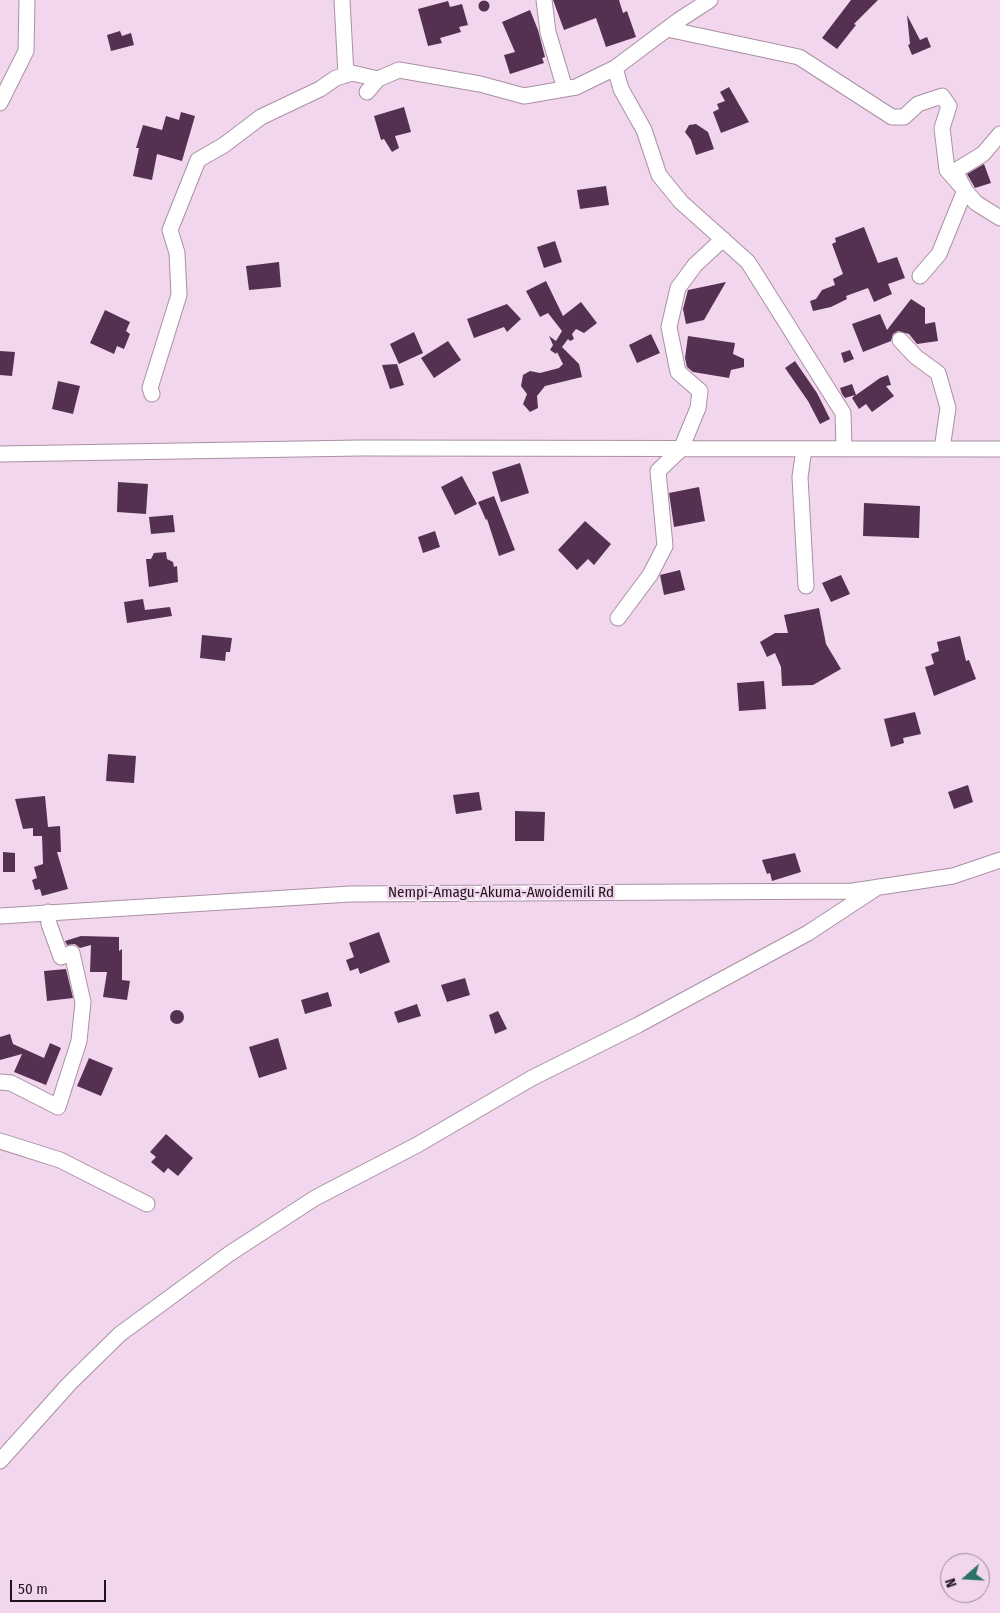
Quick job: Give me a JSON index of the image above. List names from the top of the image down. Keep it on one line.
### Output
{"streets":{"street":["Nempi-Amagu-Akuma-Awoidemili Rd"]},"scale_bar":"50 m","north":"left"}
